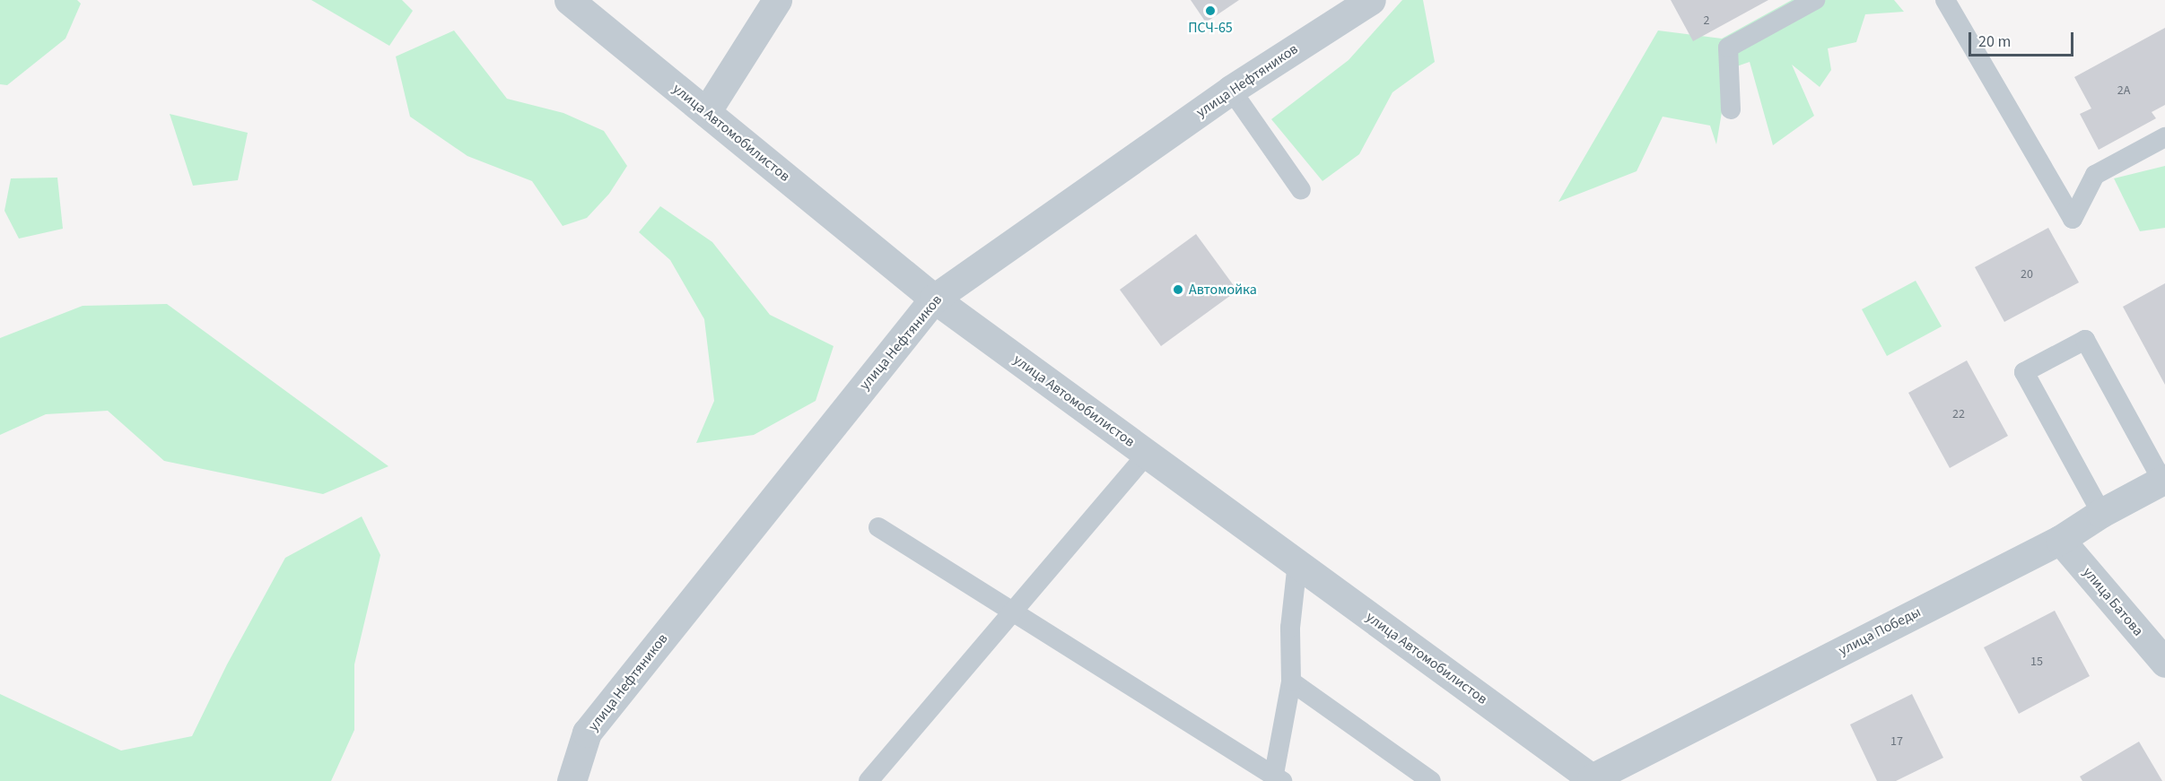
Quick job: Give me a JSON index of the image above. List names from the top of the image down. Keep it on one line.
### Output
{"streets":{"street":["улица Нефтяников","улица Автомобилистов","улица Батова","улица Победы"]},"crossings":[["улица Нефтяников","улица Автомобилистов"],["улица Автомобилистов","улица Победы"],["улица Батова","улица Победы"]],"places":["ПСЧ-65","Автомойка"],"house_numbers":["2","2А","20","22","15","17"],"scale_bar":"20 m"}
